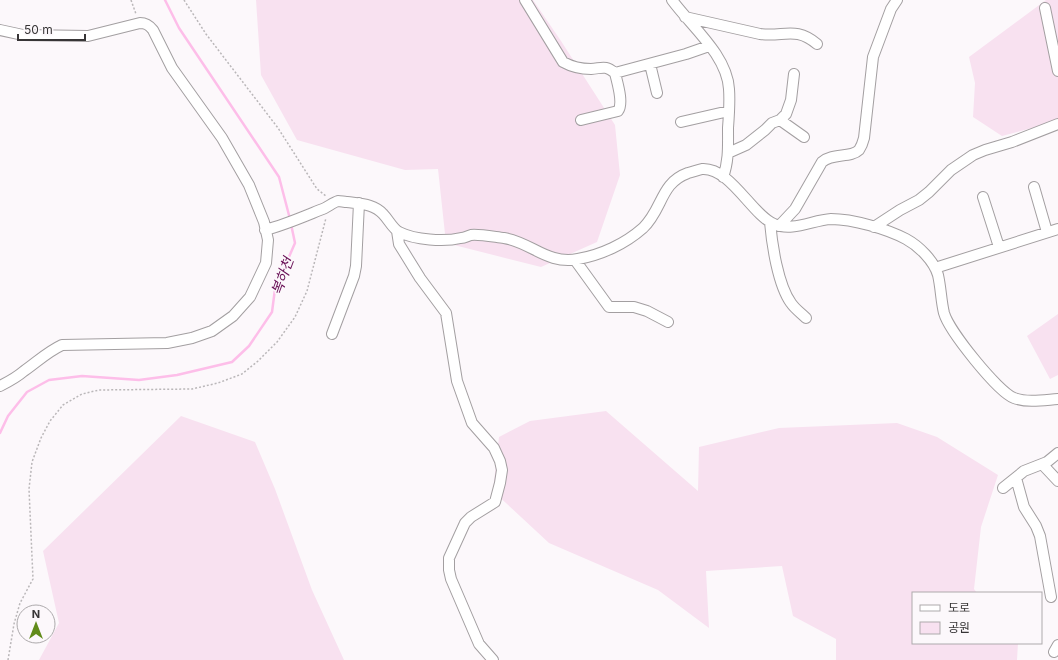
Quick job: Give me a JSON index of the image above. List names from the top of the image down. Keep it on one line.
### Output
{"water":["복하천"],"legend":["도로","공원"],"scale_bar":"50 m","north":"top"}
